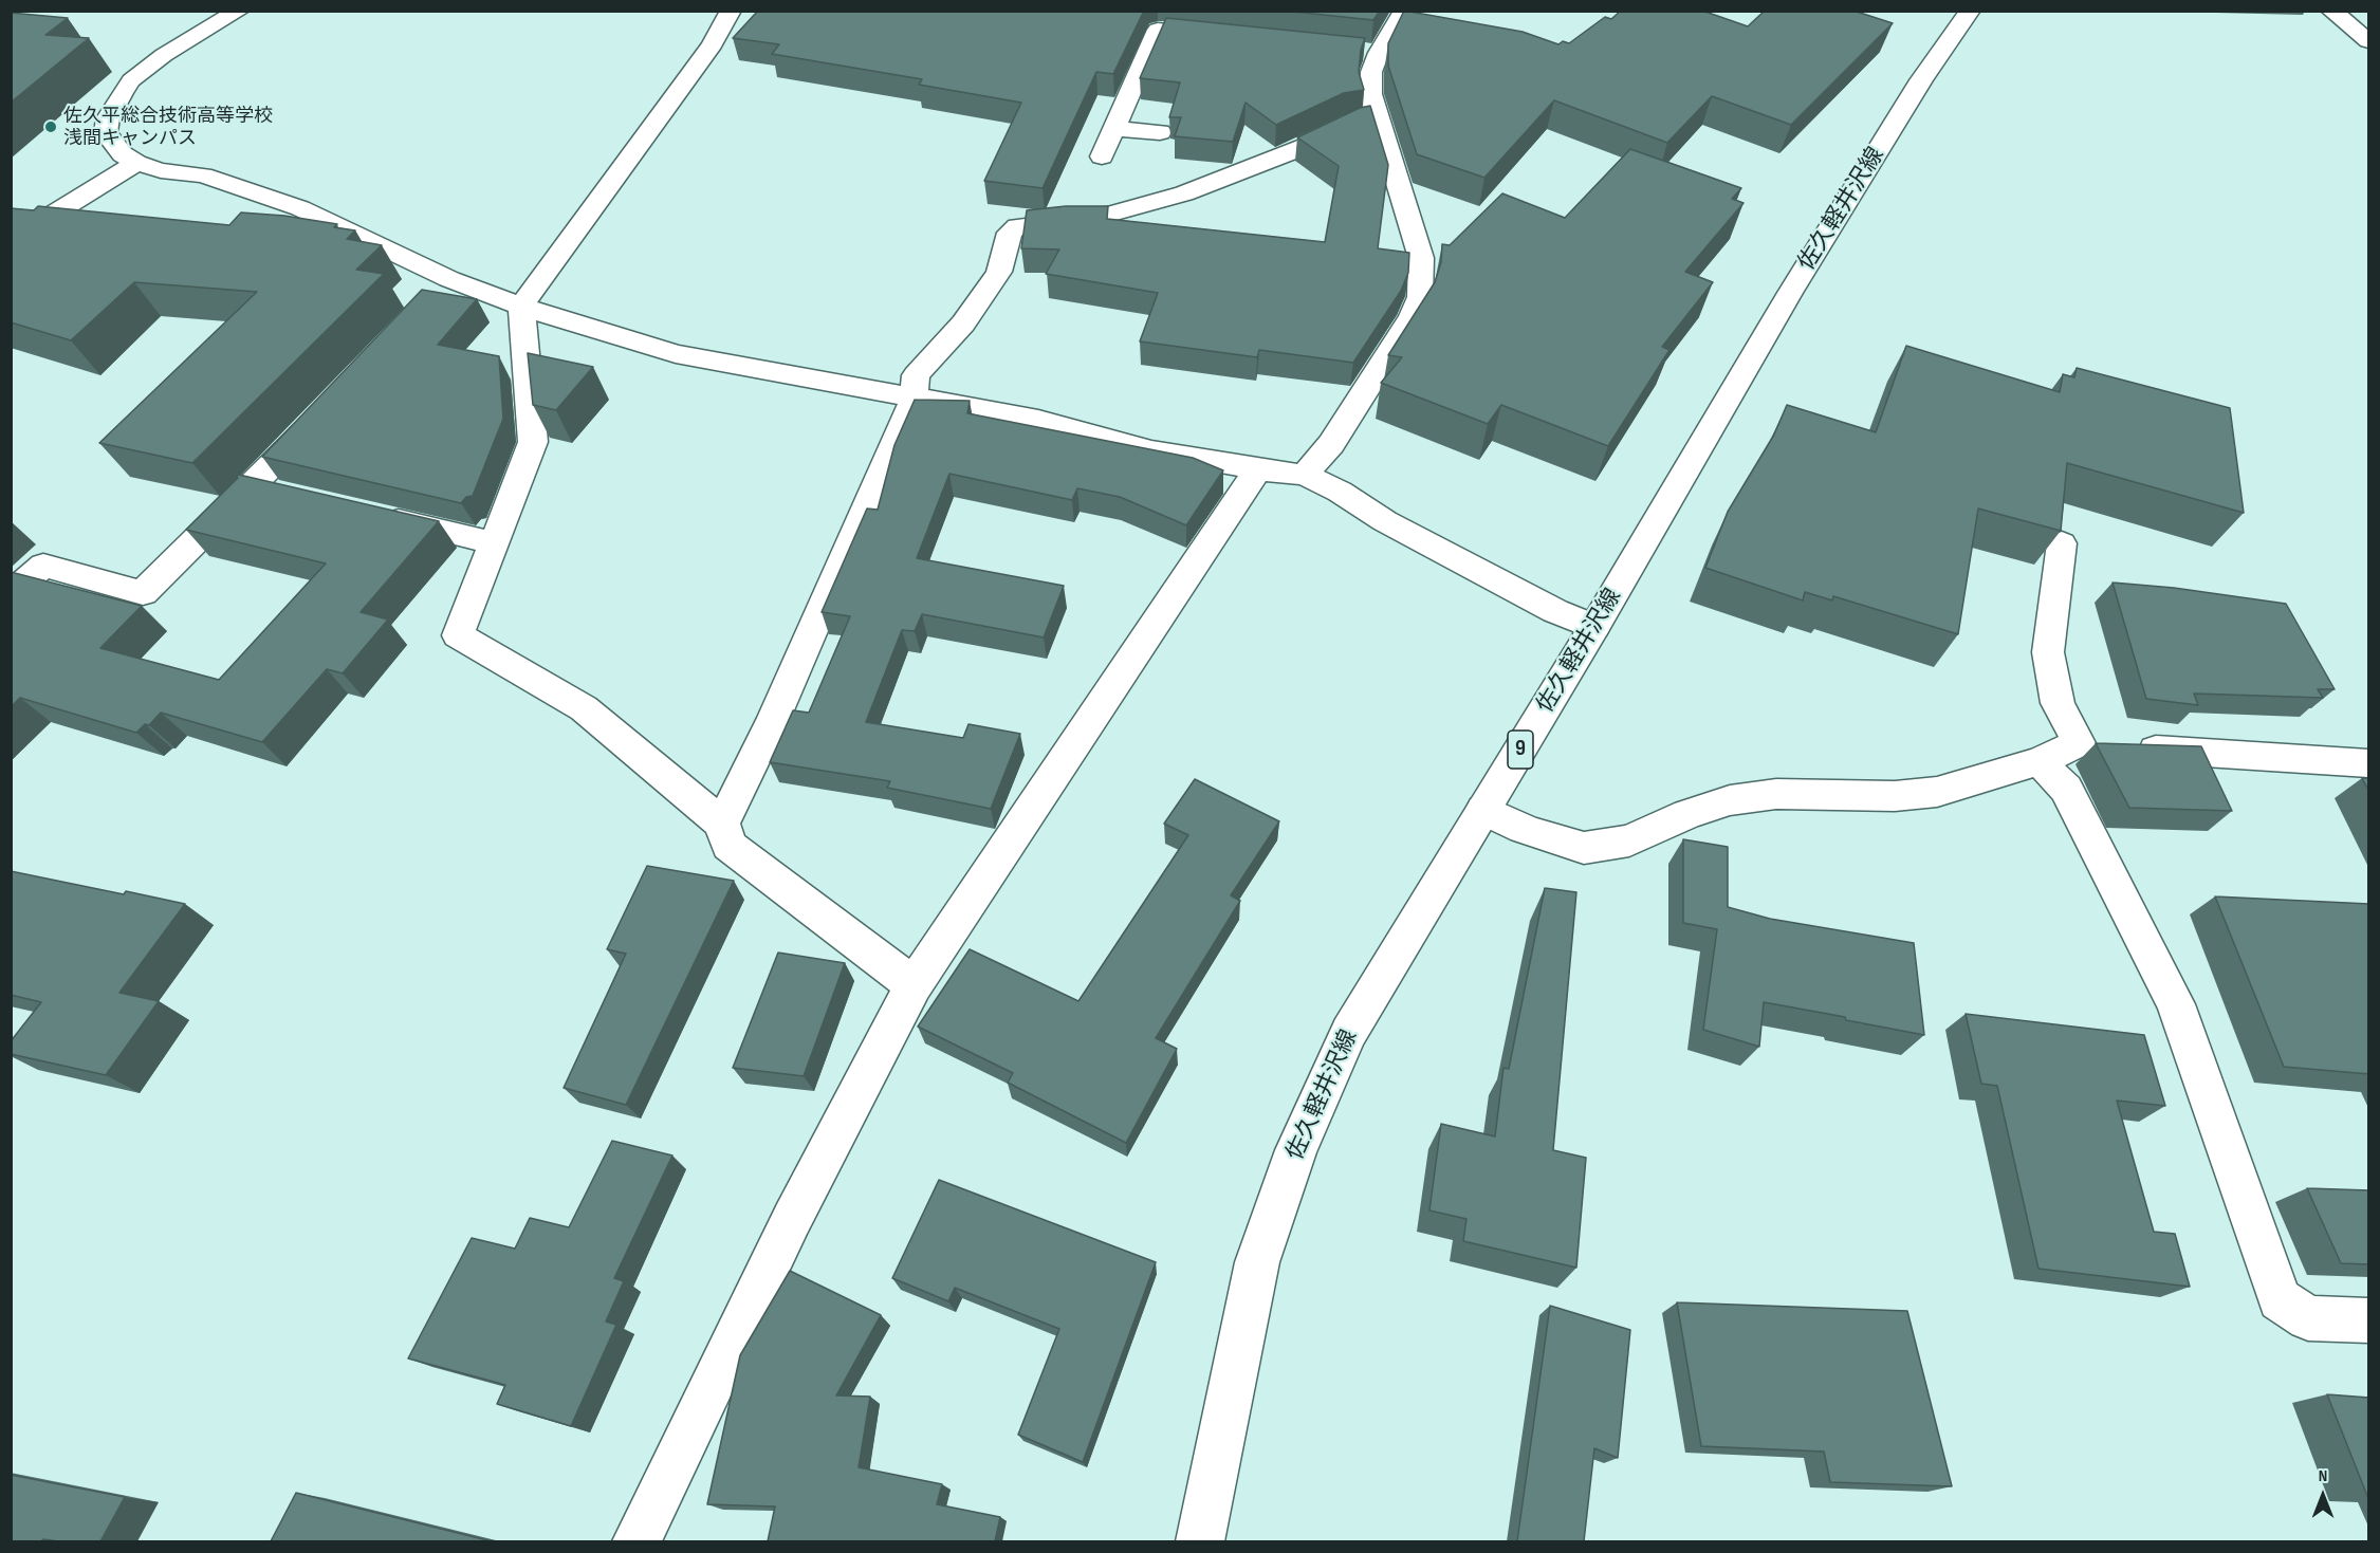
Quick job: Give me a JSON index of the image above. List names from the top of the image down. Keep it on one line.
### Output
{"streets":{"street":["佐久軽井沢線","9"]},"places":["佐久平総合技術高等学校 浅間キャンパス"],"north":"top"}
